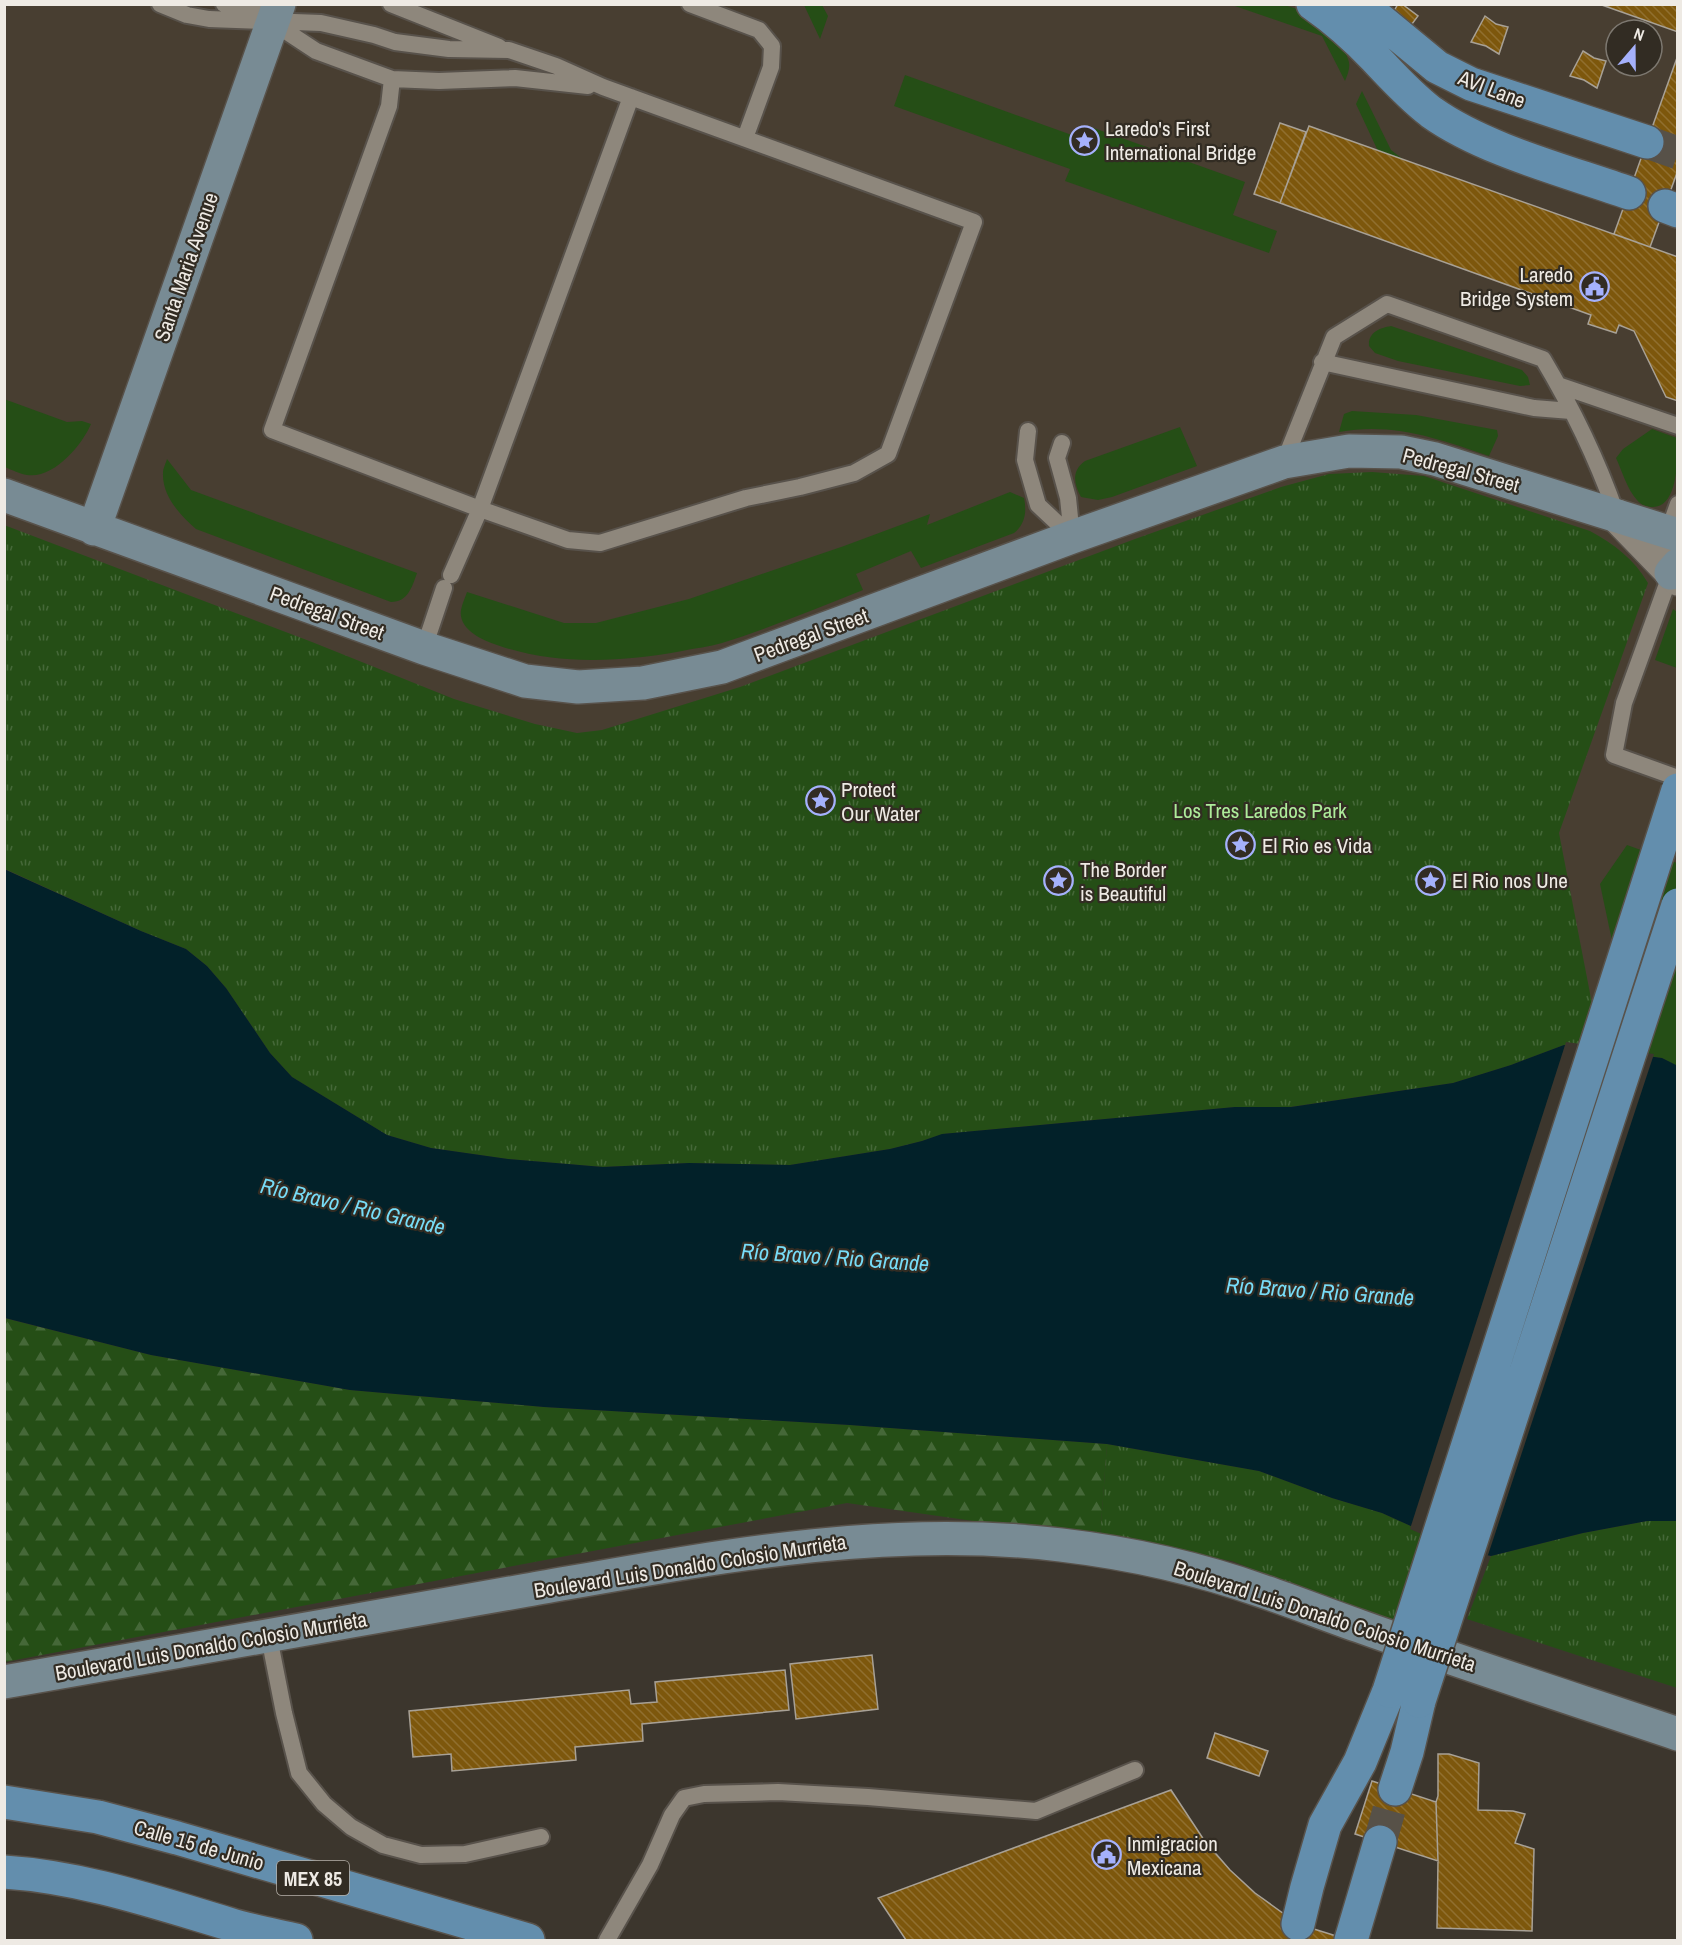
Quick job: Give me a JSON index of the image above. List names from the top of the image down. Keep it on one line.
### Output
{"streets":{"main road":["AVI Lane","Santa Maria Avenue","Pedregal Street","Boulevard Luis Donaldo Colosio Murrieta","Calle 15 de Junio","MEX 85"]},"crossings":[["Santa Maria Avenue","Pedregal Street"]],"water":["Río Bravo / Rio Grande"],"parks":["Los Tres Laredos Park"],"places":{"place":["Laredo's First International Bridge","Protect Our Water","El Rio es Vida","El Rio nos Une","The Border is Beautiful"],"public building":["Laredo Bridge System","Inmigracion Mexicana"]},"north":"top"}
